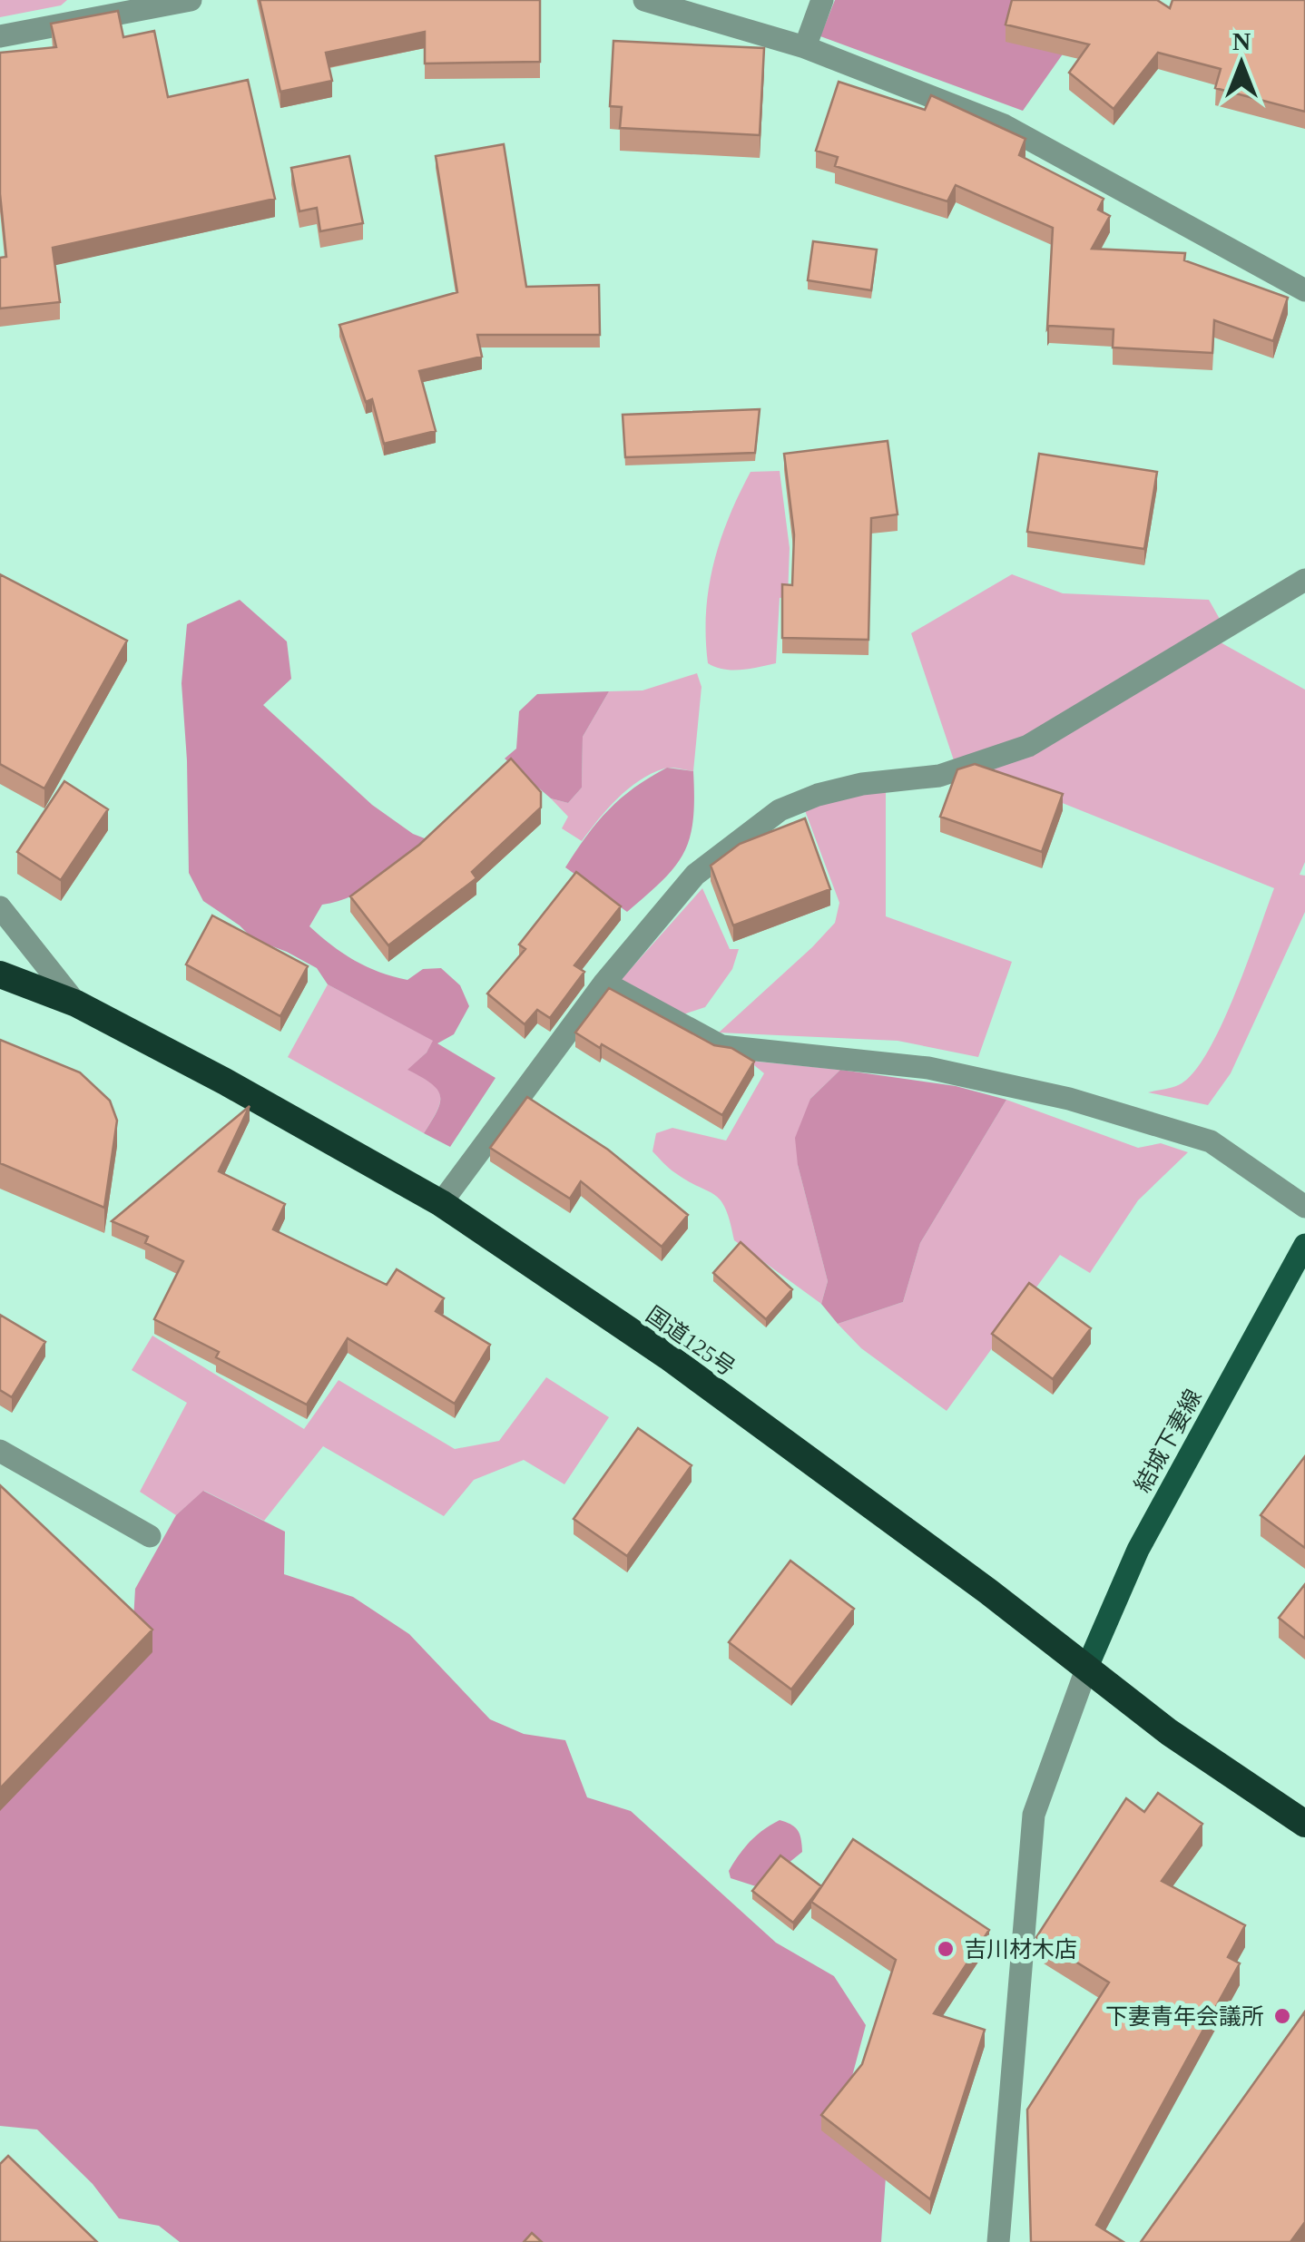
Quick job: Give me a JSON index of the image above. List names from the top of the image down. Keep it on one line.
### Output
{"streets":{"highway":["国道125号"],"main road":["結城下妻線"]},"crossings":[["国道125号","結城下妻線"]],"places":["吉川材木店","下妻青年会議所"],"north":"top"}
